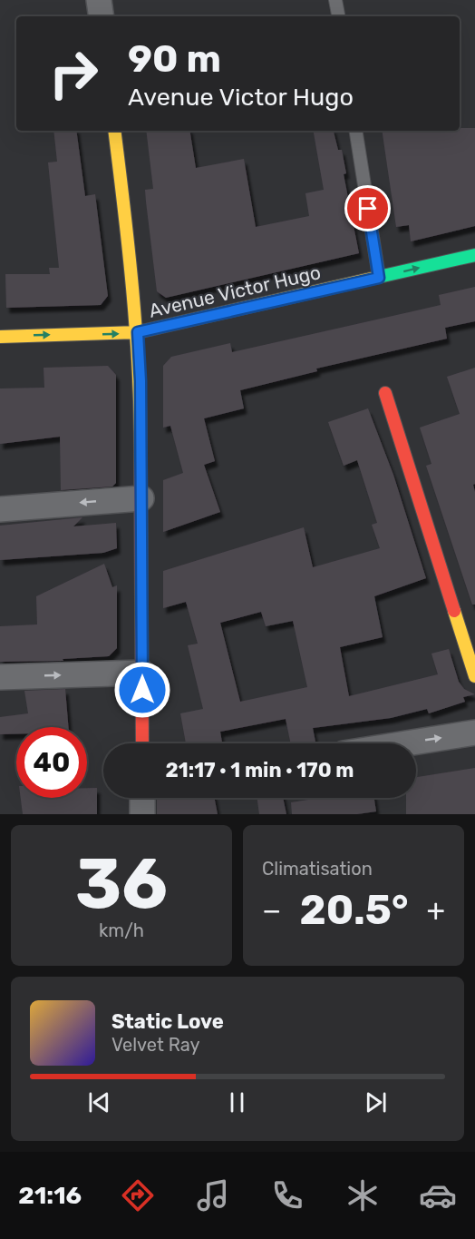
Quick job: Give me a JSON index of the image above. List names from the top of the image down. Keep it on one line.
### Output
{"streets":{"street":["Avenue Victor Hugo"]},"one_way":["Avenue Victor Hugo"],"page":{"turn":["90 m","Avenue Victor Hugo"],"limit":"40","trip":"21:17 · 1 min · 170 m","tile":[["36","km/h"],"Climatisation"],"heat":["−","20.5°","+"],"song":["Static Love","Velvet Ray"],"tabs":"21:16"}}
